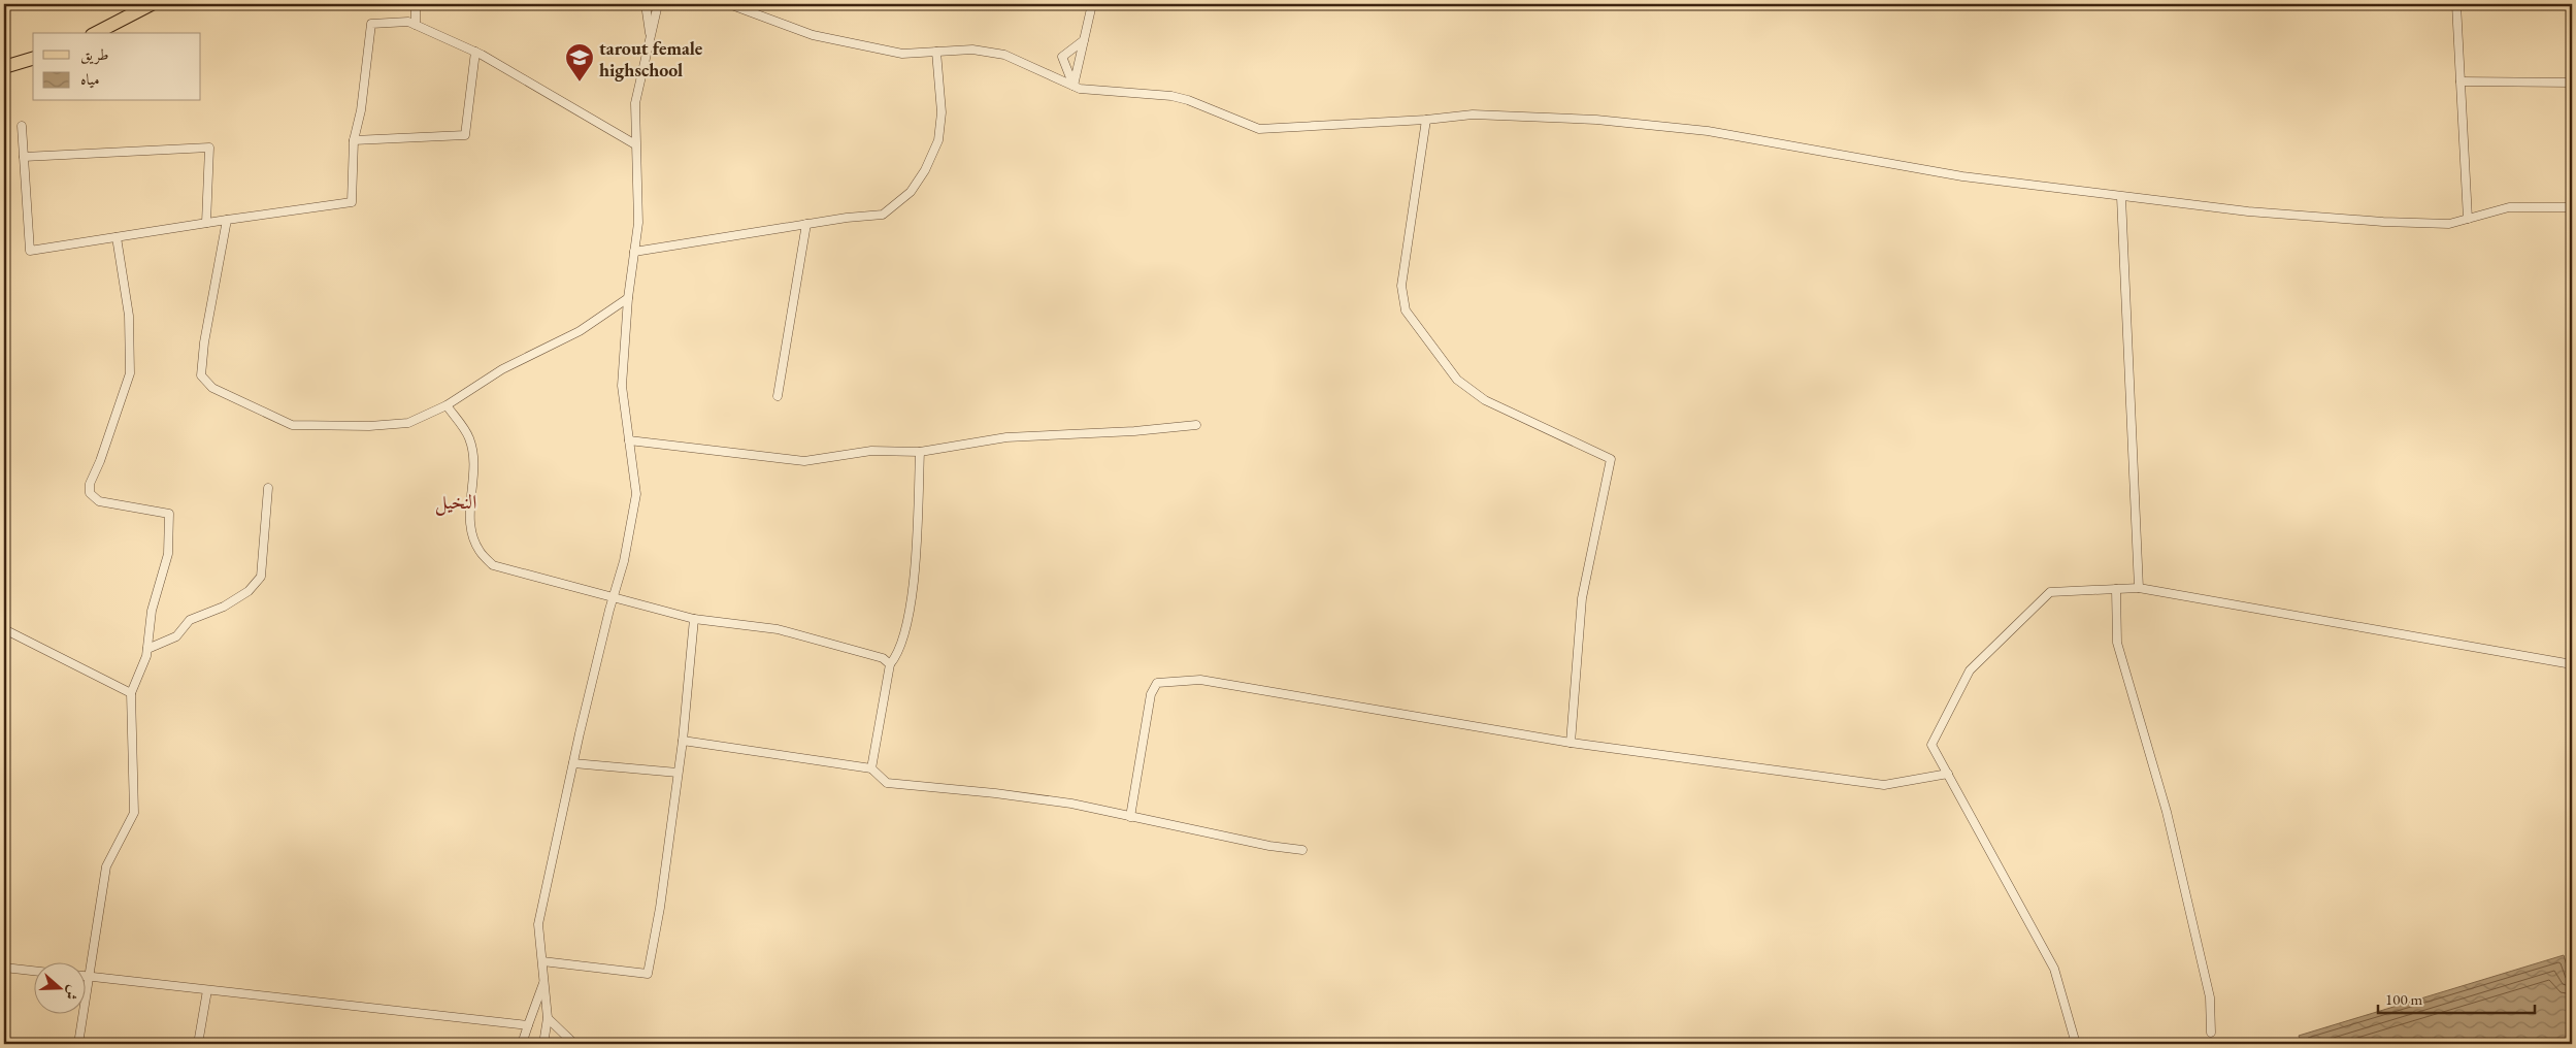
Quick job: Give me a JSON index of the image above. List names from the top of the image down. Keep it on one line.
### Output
{"districts":["النخيل"],"places":{"school or university":["tarout female highschool"]},"legend":["طريق","مياه"],"scale_bar":"100 m","north":"right"}
